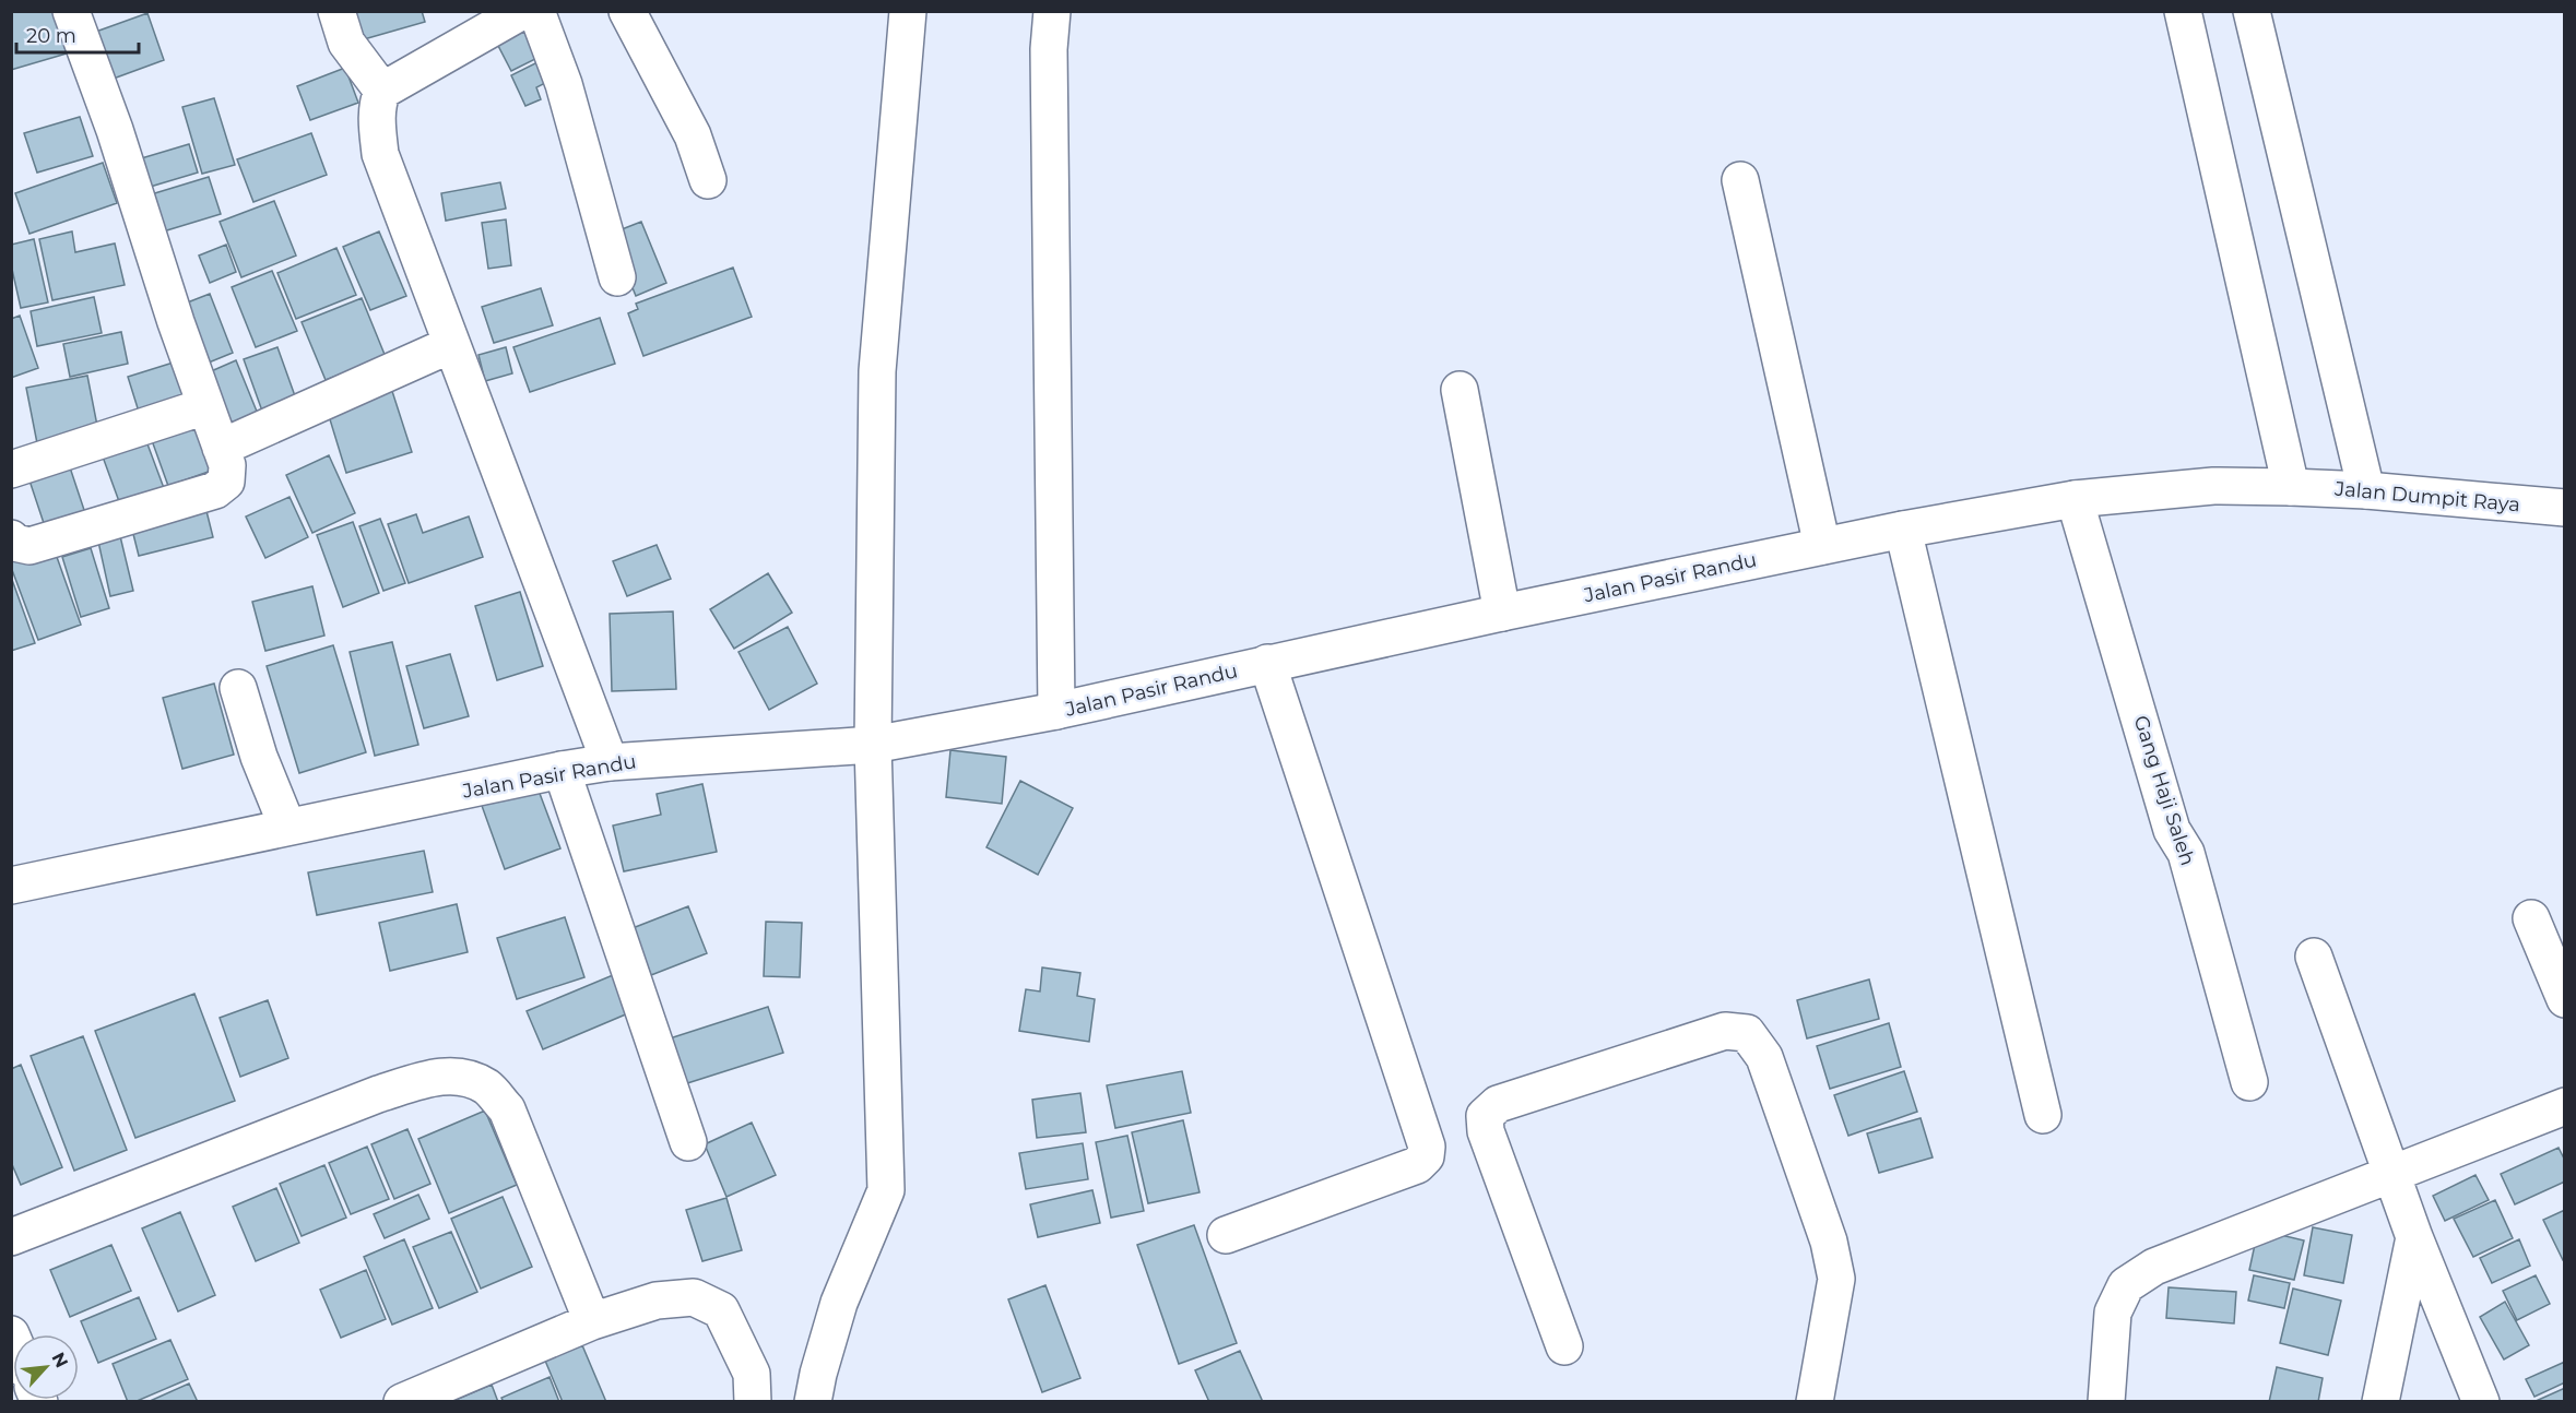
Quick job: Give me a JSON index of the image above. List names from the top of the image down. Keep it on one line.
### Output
{"streets":{"street":["Jalan Dumpit Raya","Jalan Pasir Randu","Gang Haji Saleh"]},"crossings":[["Jalan Dumpit Raya","Jalan Pasir Randu"],["Jalan Pasir Randu","Gang Haji Saleh"]],"scale_bar":"20 m","north":"top right"}
